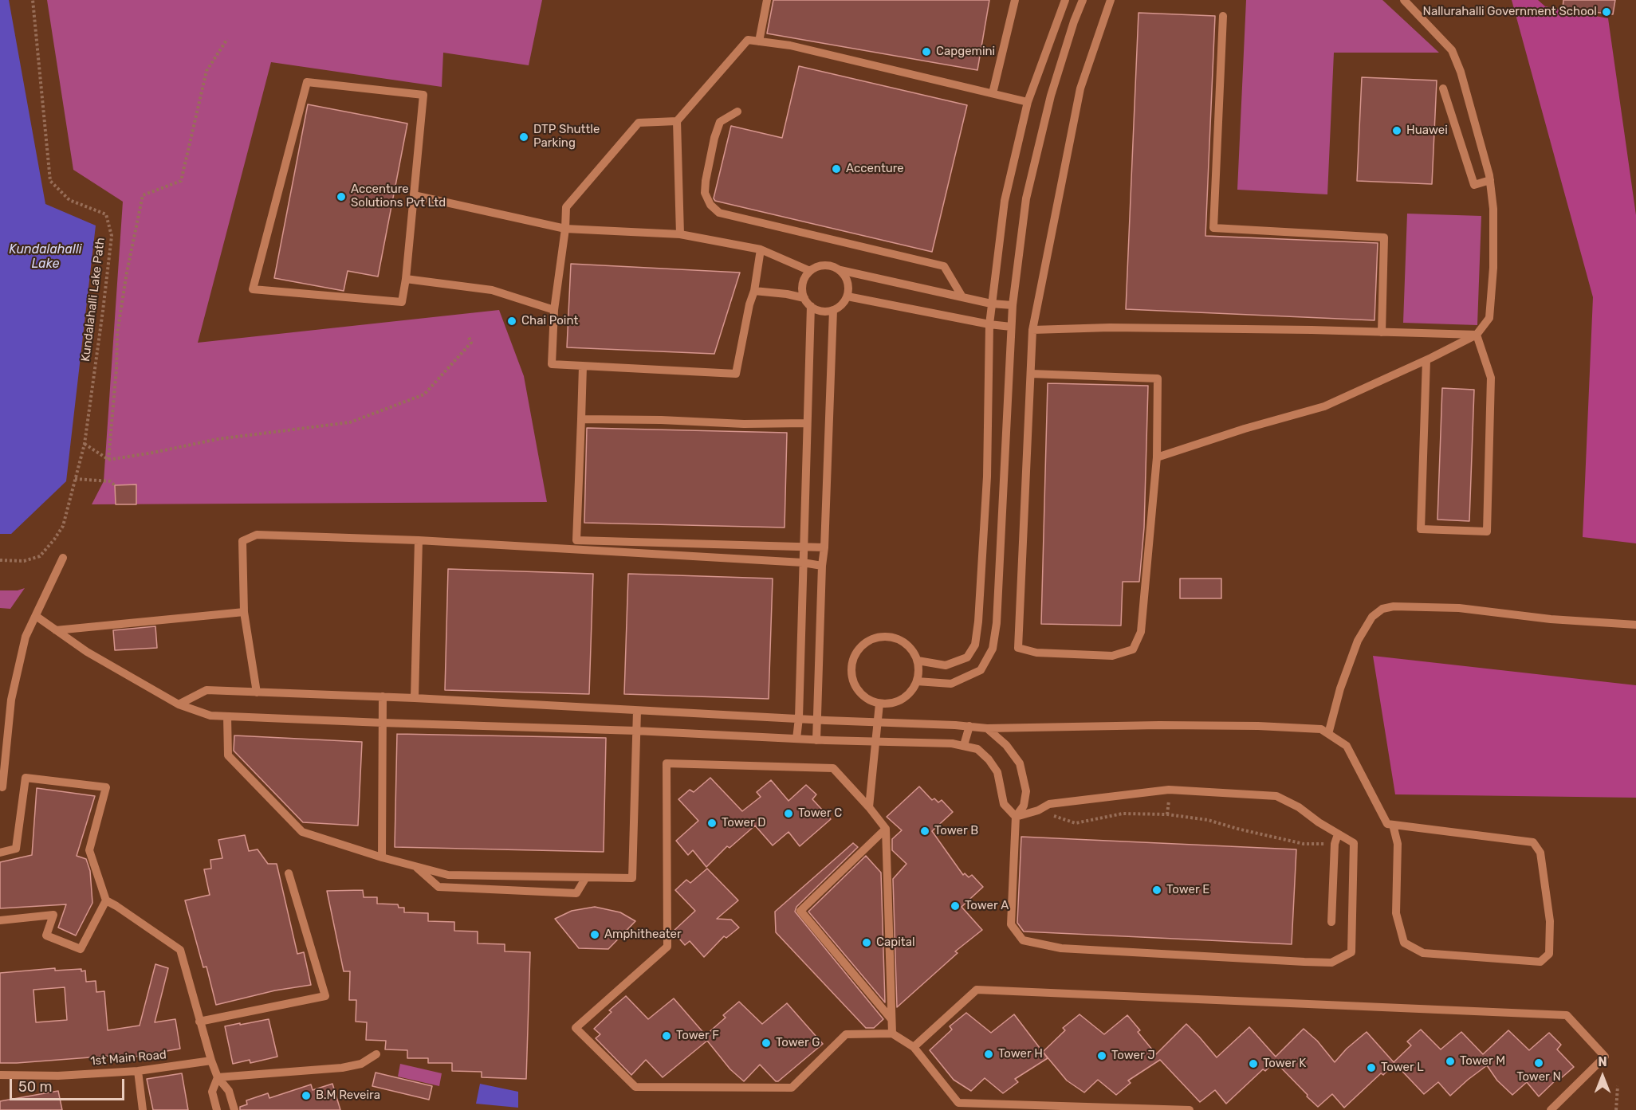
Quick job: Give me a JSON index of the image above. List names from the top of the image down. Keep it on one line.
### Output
{"streets":{"street":["1st Main Road"],"path":["Kundalahalli Lake Path"]},"water":["Kundalahalli Lake"],"places":["Nallurahalli Government School","Capgemini","Huawei","DTP Shuttle Parking","Accenture","Accenture Solutions Pvt Ltd","Chai Point","Tower C","Tower D","Tower B","Tower E","Tower A","Amphitheater","Capital","Tower F","Tower G","Tower H","Tower J","Tower M","Tower N","Tower K","Tower L","B.M Reveira"],"scale_bar":"50 m","north":"top"}
